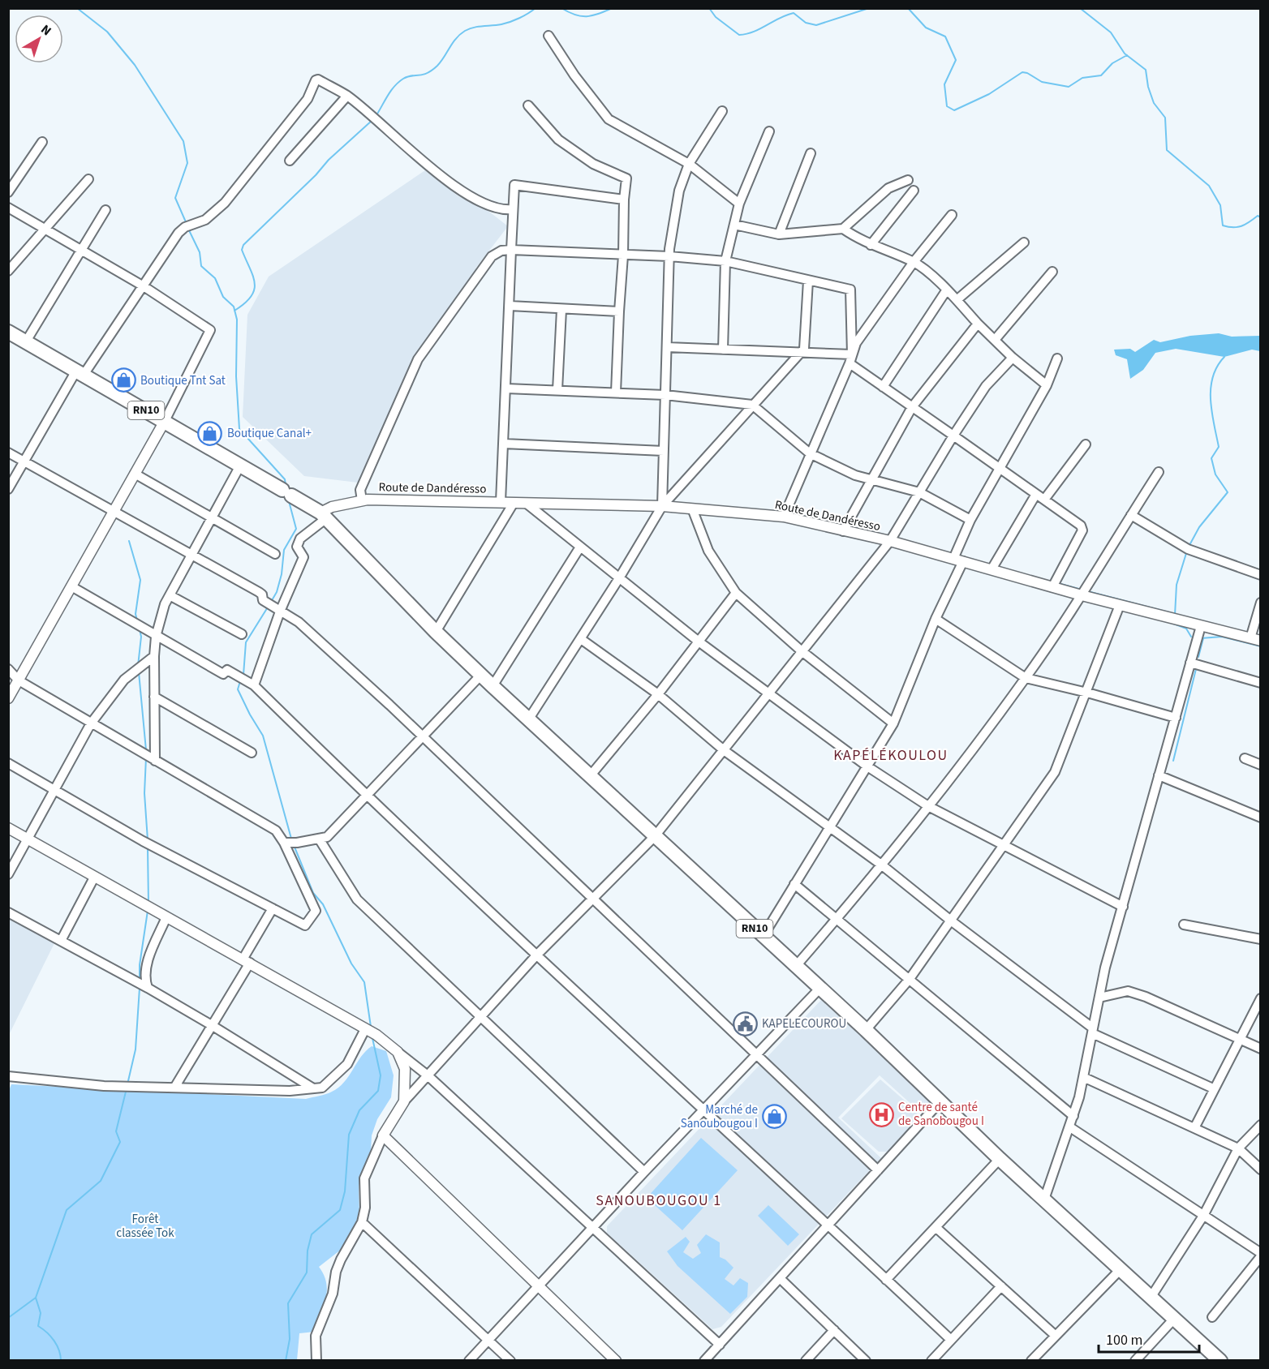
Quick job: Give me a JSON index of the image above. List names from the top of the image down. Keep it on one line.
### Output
{"streets":{"highway":["RN10"],"street":["Route de Dandéresso"]},"crossings":[["RN10","Route de Dandéresso"]],"districts":["KAPÉLÉKOULOU","SANOUBOUGOU 1"],"parks":["Forêt classée Tok"],"places":{"shop":["Boutique Tnt Sat","Boutique Canal+","Marché de Sanoubougou I"],"public building":["KAPELECOUROU"],"hospital":["Centre de santé de Sanobougou I"]},"scale_bar":"100 m","north":"top right"}
